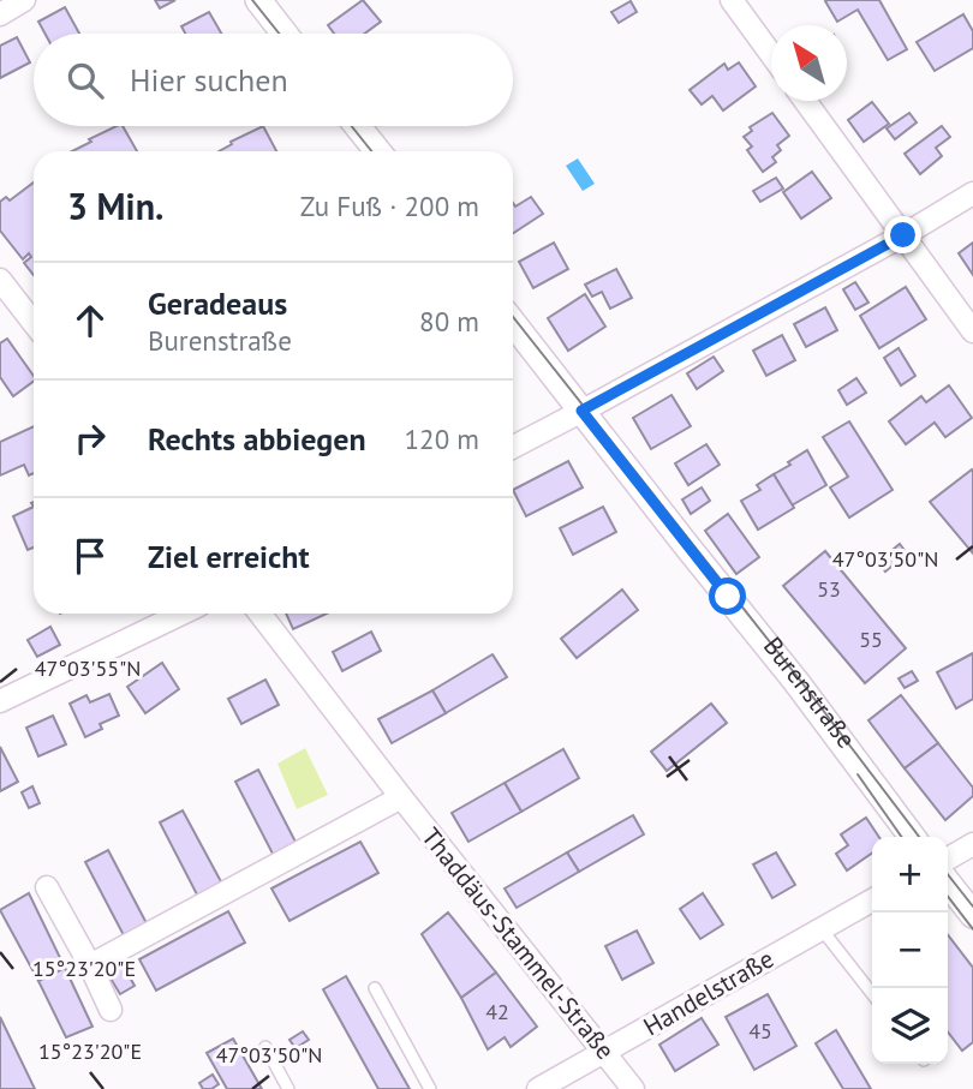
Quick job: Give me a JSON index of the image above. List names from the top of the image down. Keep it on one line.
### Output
{"streets":{"street":["Burenstraße","Thaddäus-Stammel-Straße","Handelstraße"]},"crossings":[["Thaddäus-Stammel-Straße","Handelstraße"]],"house_numbers":["53","55","42","45"],"north":"top left","page":{"search":"Hier suchen","heading":["3 Min.","Zu Fuß · 200 m"],"list":[["Geradeaus","Burenstraße","80 m"],["Rechts abbiegen","120 m"],"Ziel erreicht"],"map_buttons":["+","−"]},"coordinates":["47°03'50\"N","47°03'55\"N","15°23'20\"E"]}
